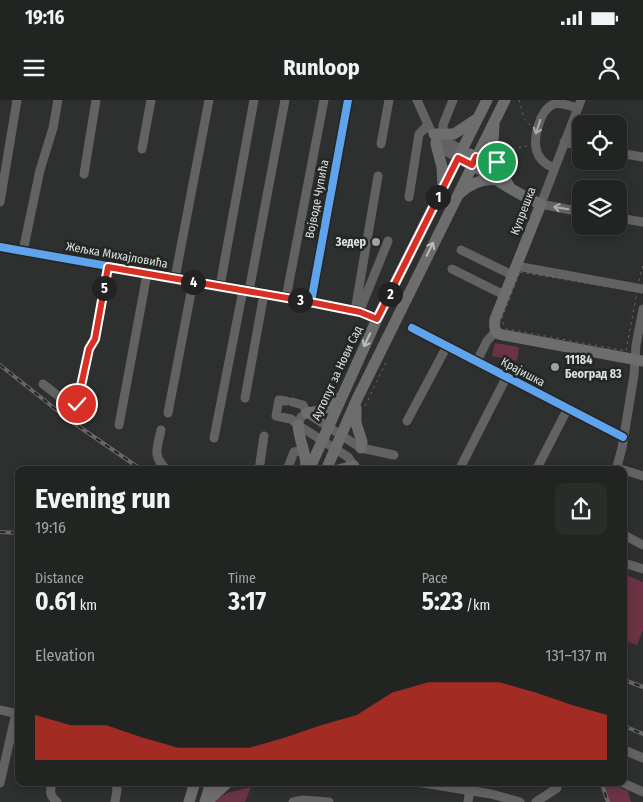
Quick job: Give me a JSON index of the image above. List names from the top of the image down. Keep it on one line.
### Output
{"streets":{"main road":["Купрешка","Крајишка","Аутопут за Нови Сад"],"street":["Војводе Чупића","Жељка Михајловића"]},"crossings":[["Војводе Чупића","Жељка Михајловића"],["Купрешка","Крајишка"],["Жељка Михајловића","Аутопут за Нови Сад"]],"places":["Зедер","11184 Београд 83"],"page":{"status":"19:16","header":"Runloop","pins":["1","4","5","2","3"],"heading":["Evening run","19:16"],"stats":[["Distance","0.61 km"],["Time","3:17"],["Pace","5:23 /km"]],"chart":["Elevation","131–137 m"]}}
